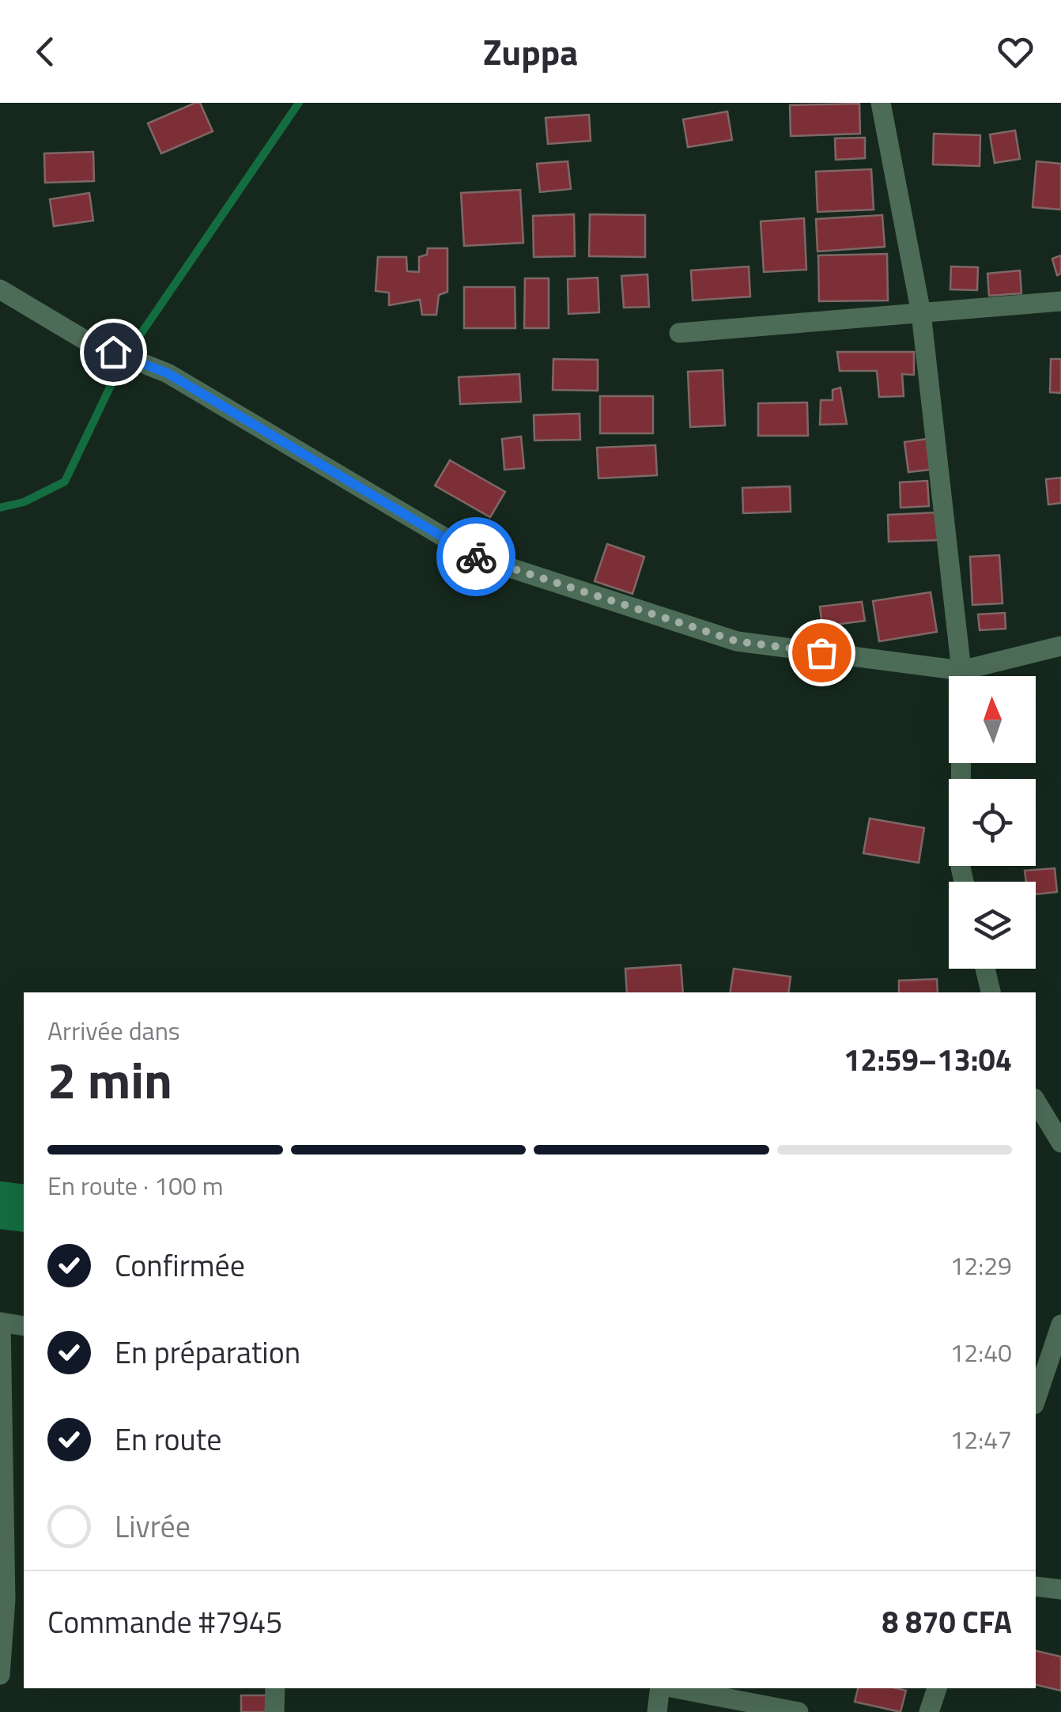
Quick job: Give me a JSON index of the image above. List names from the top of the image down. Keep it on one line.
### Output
{"north":"top","page":{"header":"Zuppa","heading":["2 min","Arrivée dans","12:59–13:04"],"panel":["Commande #7945","8 870 CFA"],"bar":"En route · 100 m","list":[["Confirmée","12:29"],["En préparation","12:40"],["En route","12:47"],"Livrée"]}}
